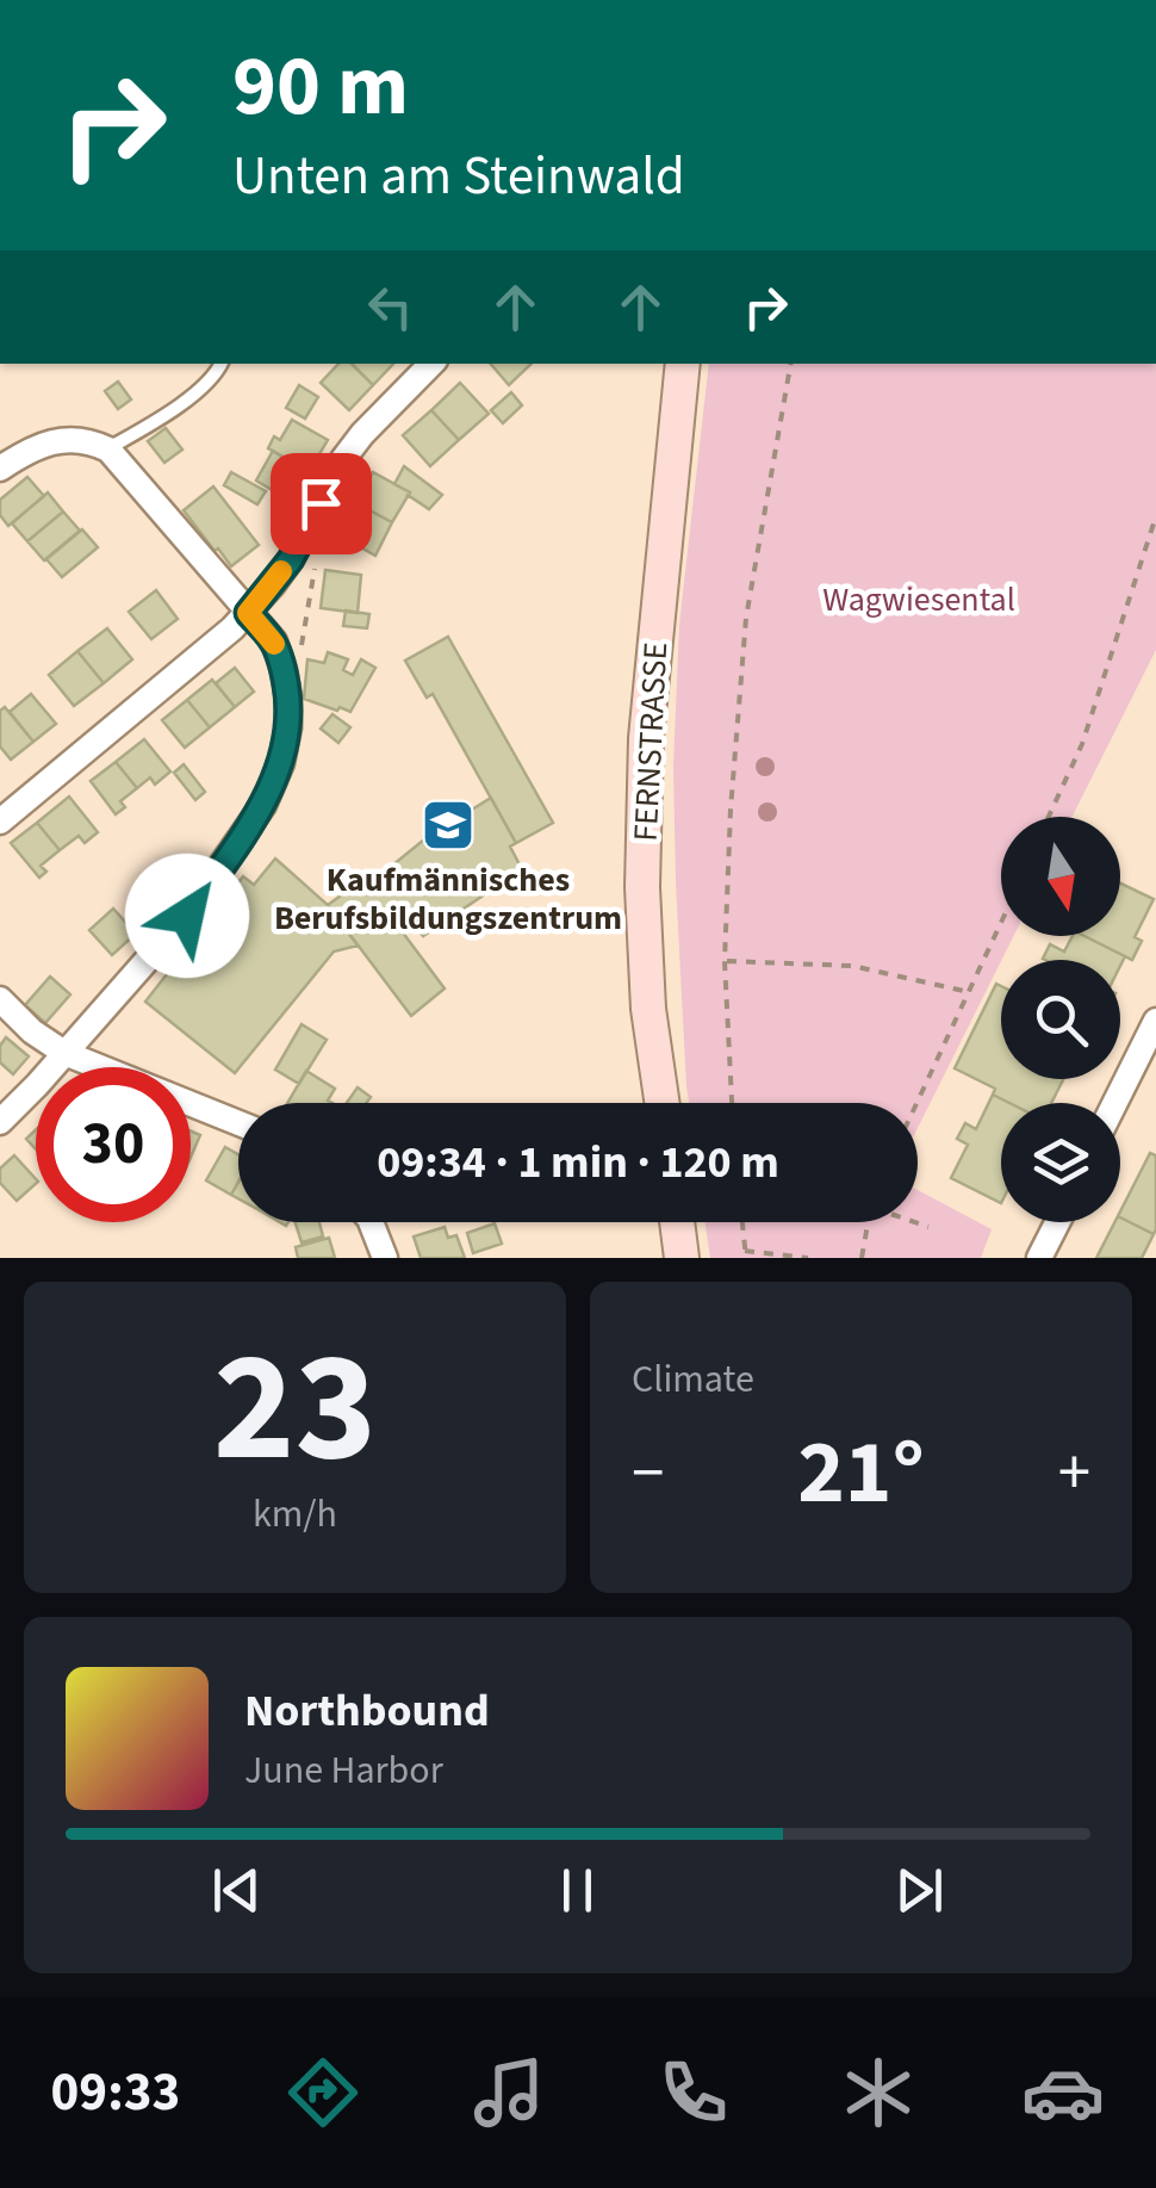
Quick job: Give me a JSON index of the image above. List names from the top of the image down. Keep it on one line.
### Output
{"streets":{"main road":["FERNSTRASSE"]},"parks":["Wagwiesental"],"places":{"school or university":["Kaufmännisches Berufsbildungszentrum"]},"north":"bottom","page":{"turn":["90 m","Unten am Steinwald"],"limit":"30","trip":"09:34 · 1 min · 120 m","tile":[["23","km/h"],"Climate"],"heat":["−","21°","+"],"song":["Northbound","June Harbor"],"tabs":"09:33"}}
